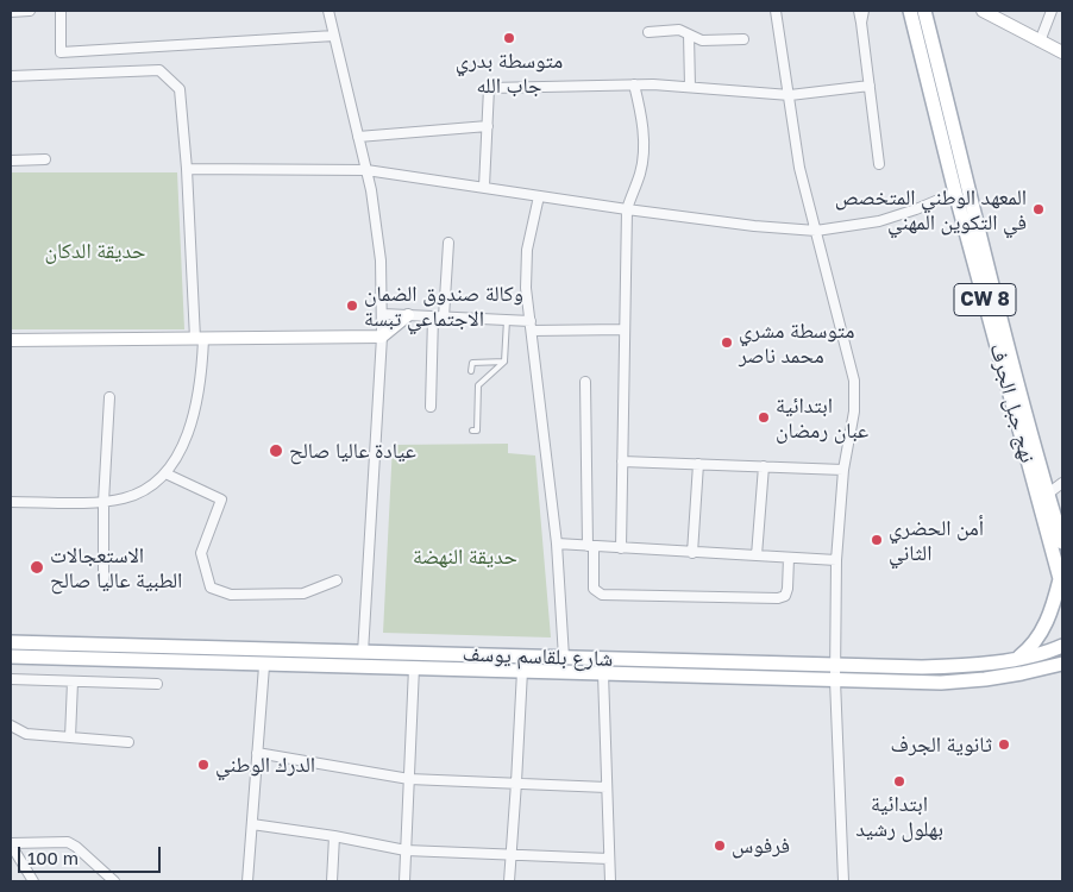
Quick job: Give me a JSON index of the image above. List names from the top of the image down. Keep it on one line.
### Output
{"streets":{"main road":["CW 8","نهج جبل الجرف","شارع بلقاسم يوسف"]},"parks":["حديقة الدكان","حديقة النهضة"],"places":["متوسطة بدري جاب الله","المعهد الوطني المتخصص في التكوين المهني","وكالة صندوق الضمان الاجتماعي تبسة","متوسطة مشري محمد ناصر","ابتدائية عبان رمضان","عيادة عاليا صالح","أمن الحضري الثاني","الاستعجالات الطبية عاليا صالح","ثانوية الجرف","الدرك الوطني","ابتدائية بهلول رشيد","فرفوس"],"scale_bar":"100 m"}
